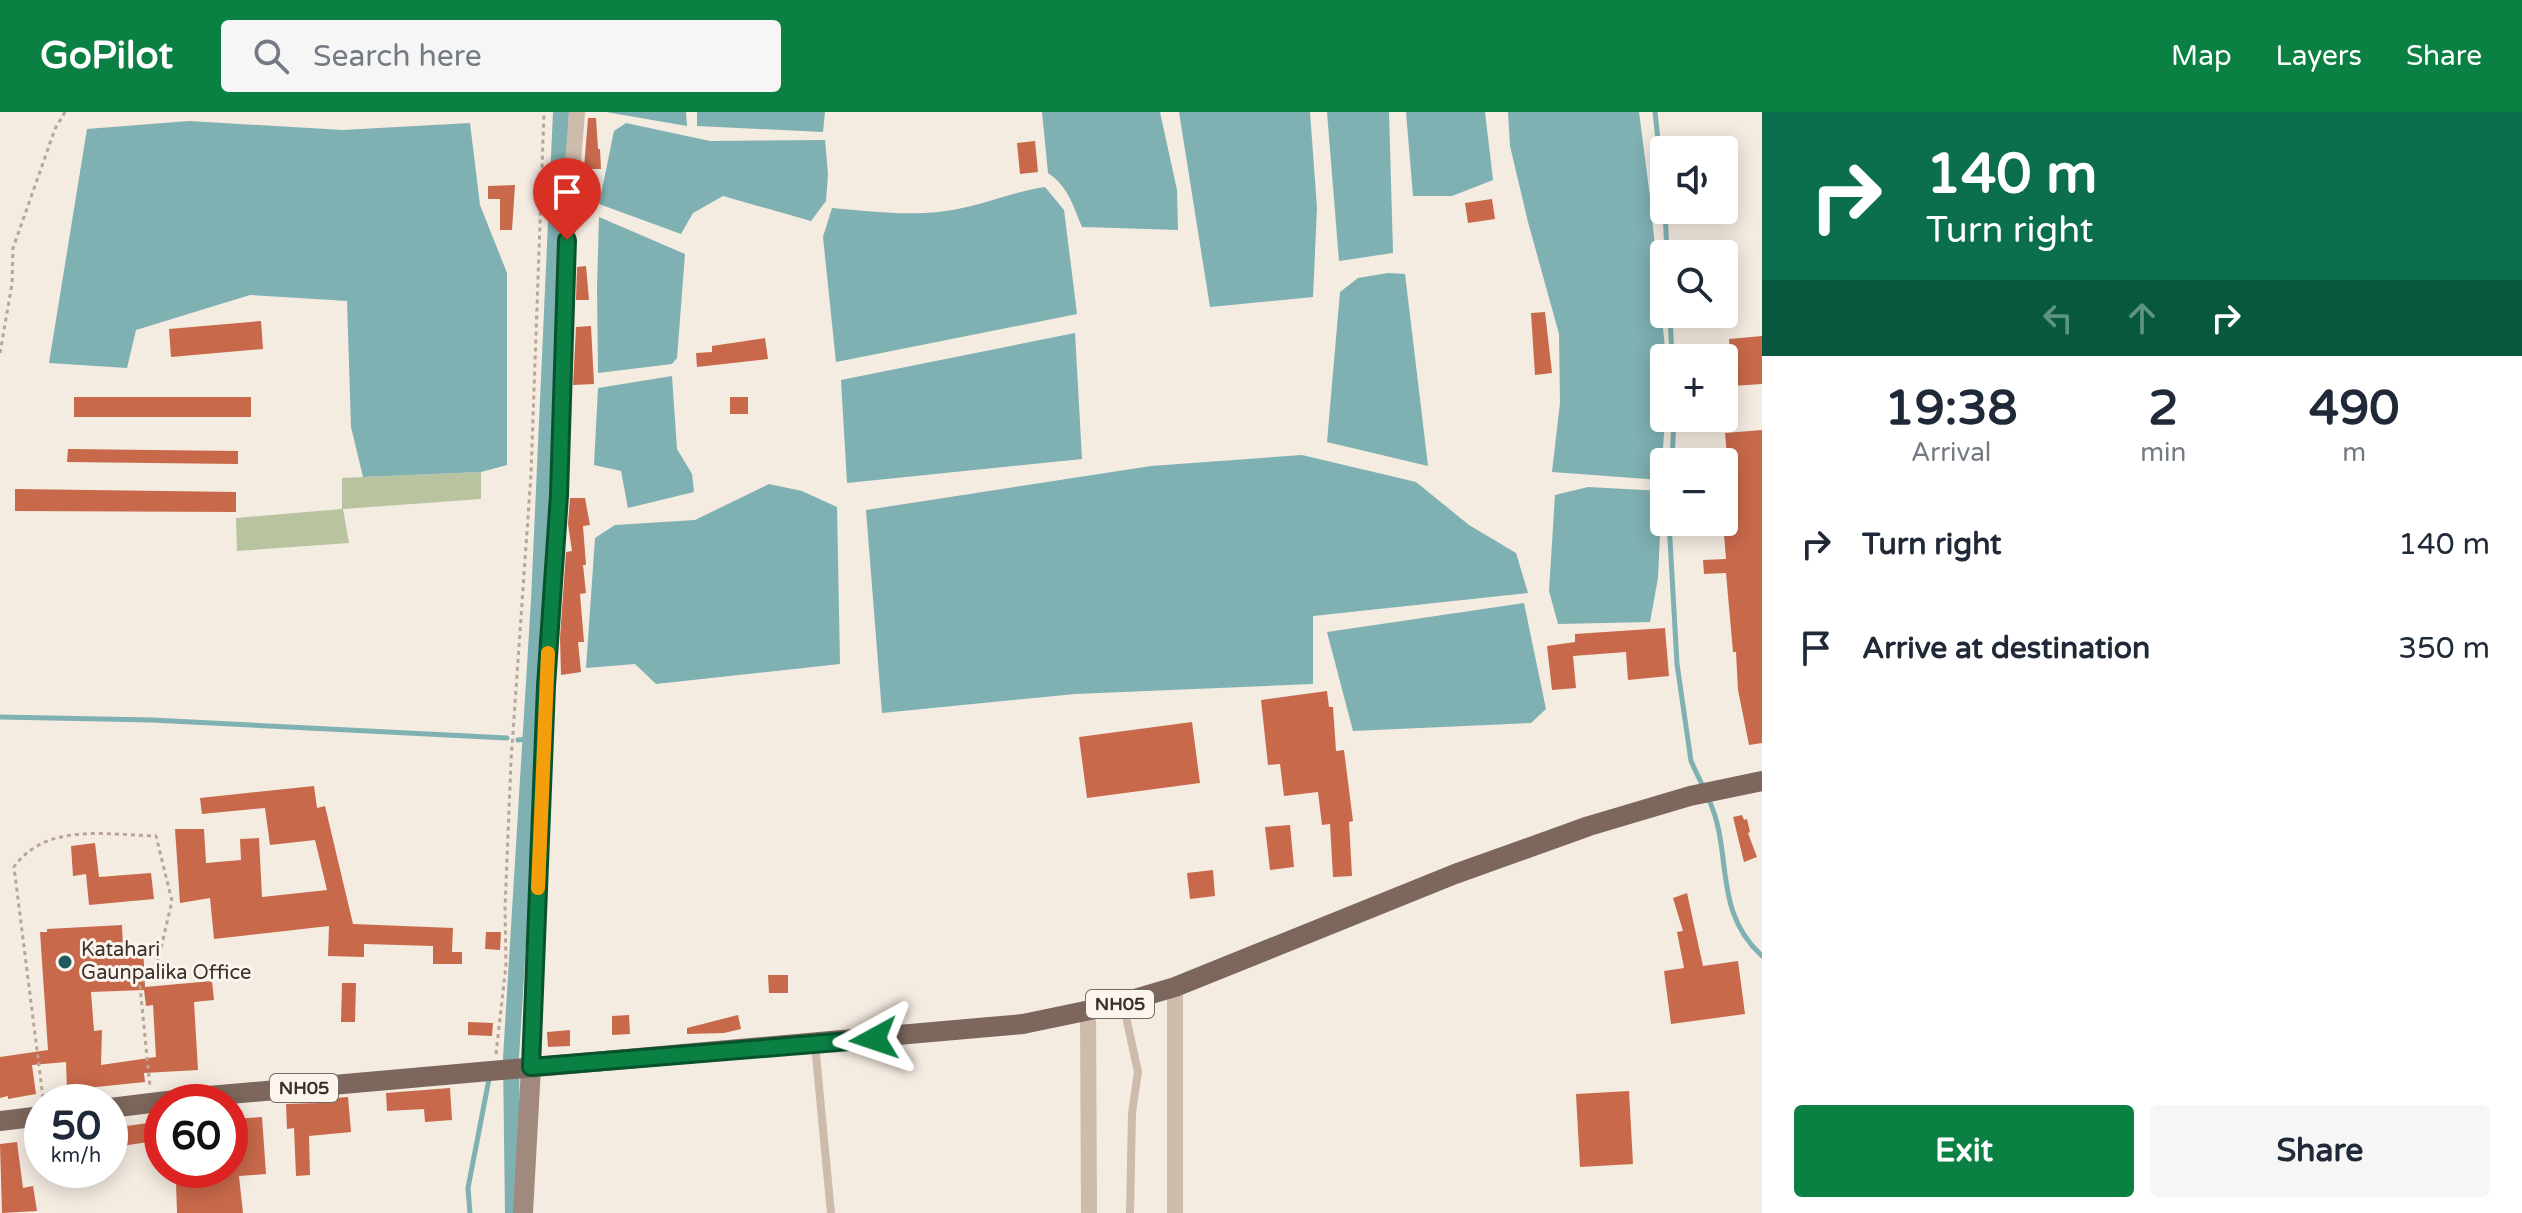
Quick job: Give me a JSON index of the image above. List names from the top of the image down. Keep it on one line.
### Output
{"streets":{"main road":["NH05"]},"places":["Katahari Gaunpalika Office"],"page":{"header":"GoPilot","search":"Search here","nav":["Map","Layers","Share"],"turn":["140 m","Turn right"],"map_buttons":["+","−"],"eta":["19:38","Arrival","2","min","490","m"],"list":[{"name":"Turn right","value":"140 m"},{"name":"Arrive at destination","value":"350 m"}],"speed":"50 km/h","limit":"60","buttons":["Exit","Share"]}}
